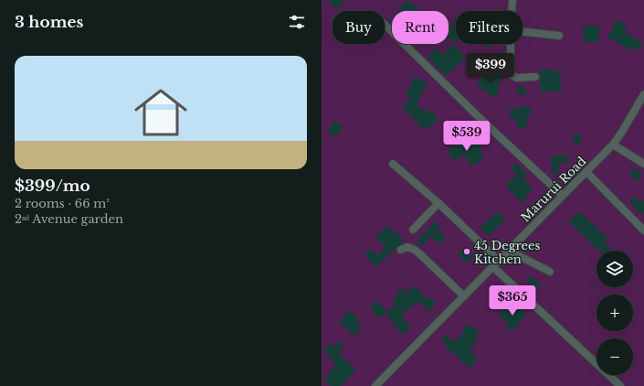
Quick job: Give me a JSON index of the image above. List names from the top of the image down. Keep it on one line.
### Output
{"streets":{"street":["Marurui Road"]},"places":["45 Degrees Kitchen"],"page":{"heading":"3 homes","chip":["Buy","Rent","Filters"],"list":[{"name":"$399/mo","note":"2 rooms · 66 m² · 2ⁿᵈ Avenue garden"}],"price":["$399","$539","$365"],"map_buttons":["+","−"]}}
